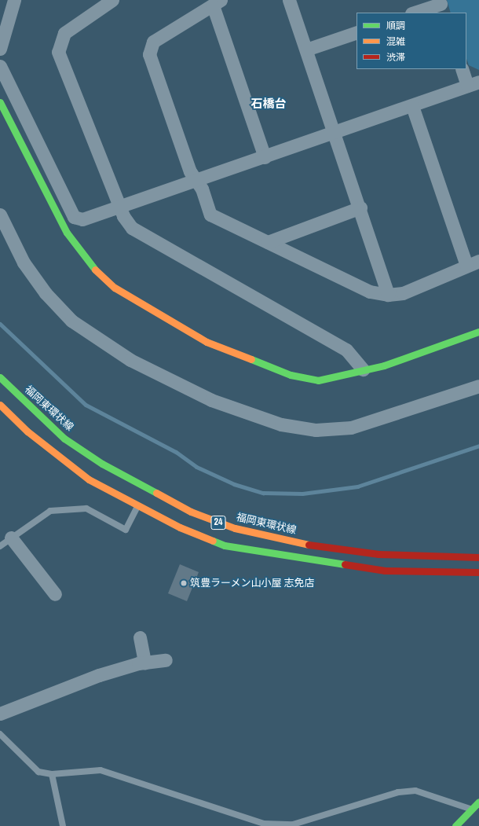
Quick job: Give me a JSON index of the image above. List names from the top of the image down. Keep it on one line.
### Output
{"streets":{"main road":["福岡東環状線","24"]},"districts":["石橋台"],"places":["筑豊ラーメン山小屋 志免店"],"legend":["順調","混雑","渋滞"]}
